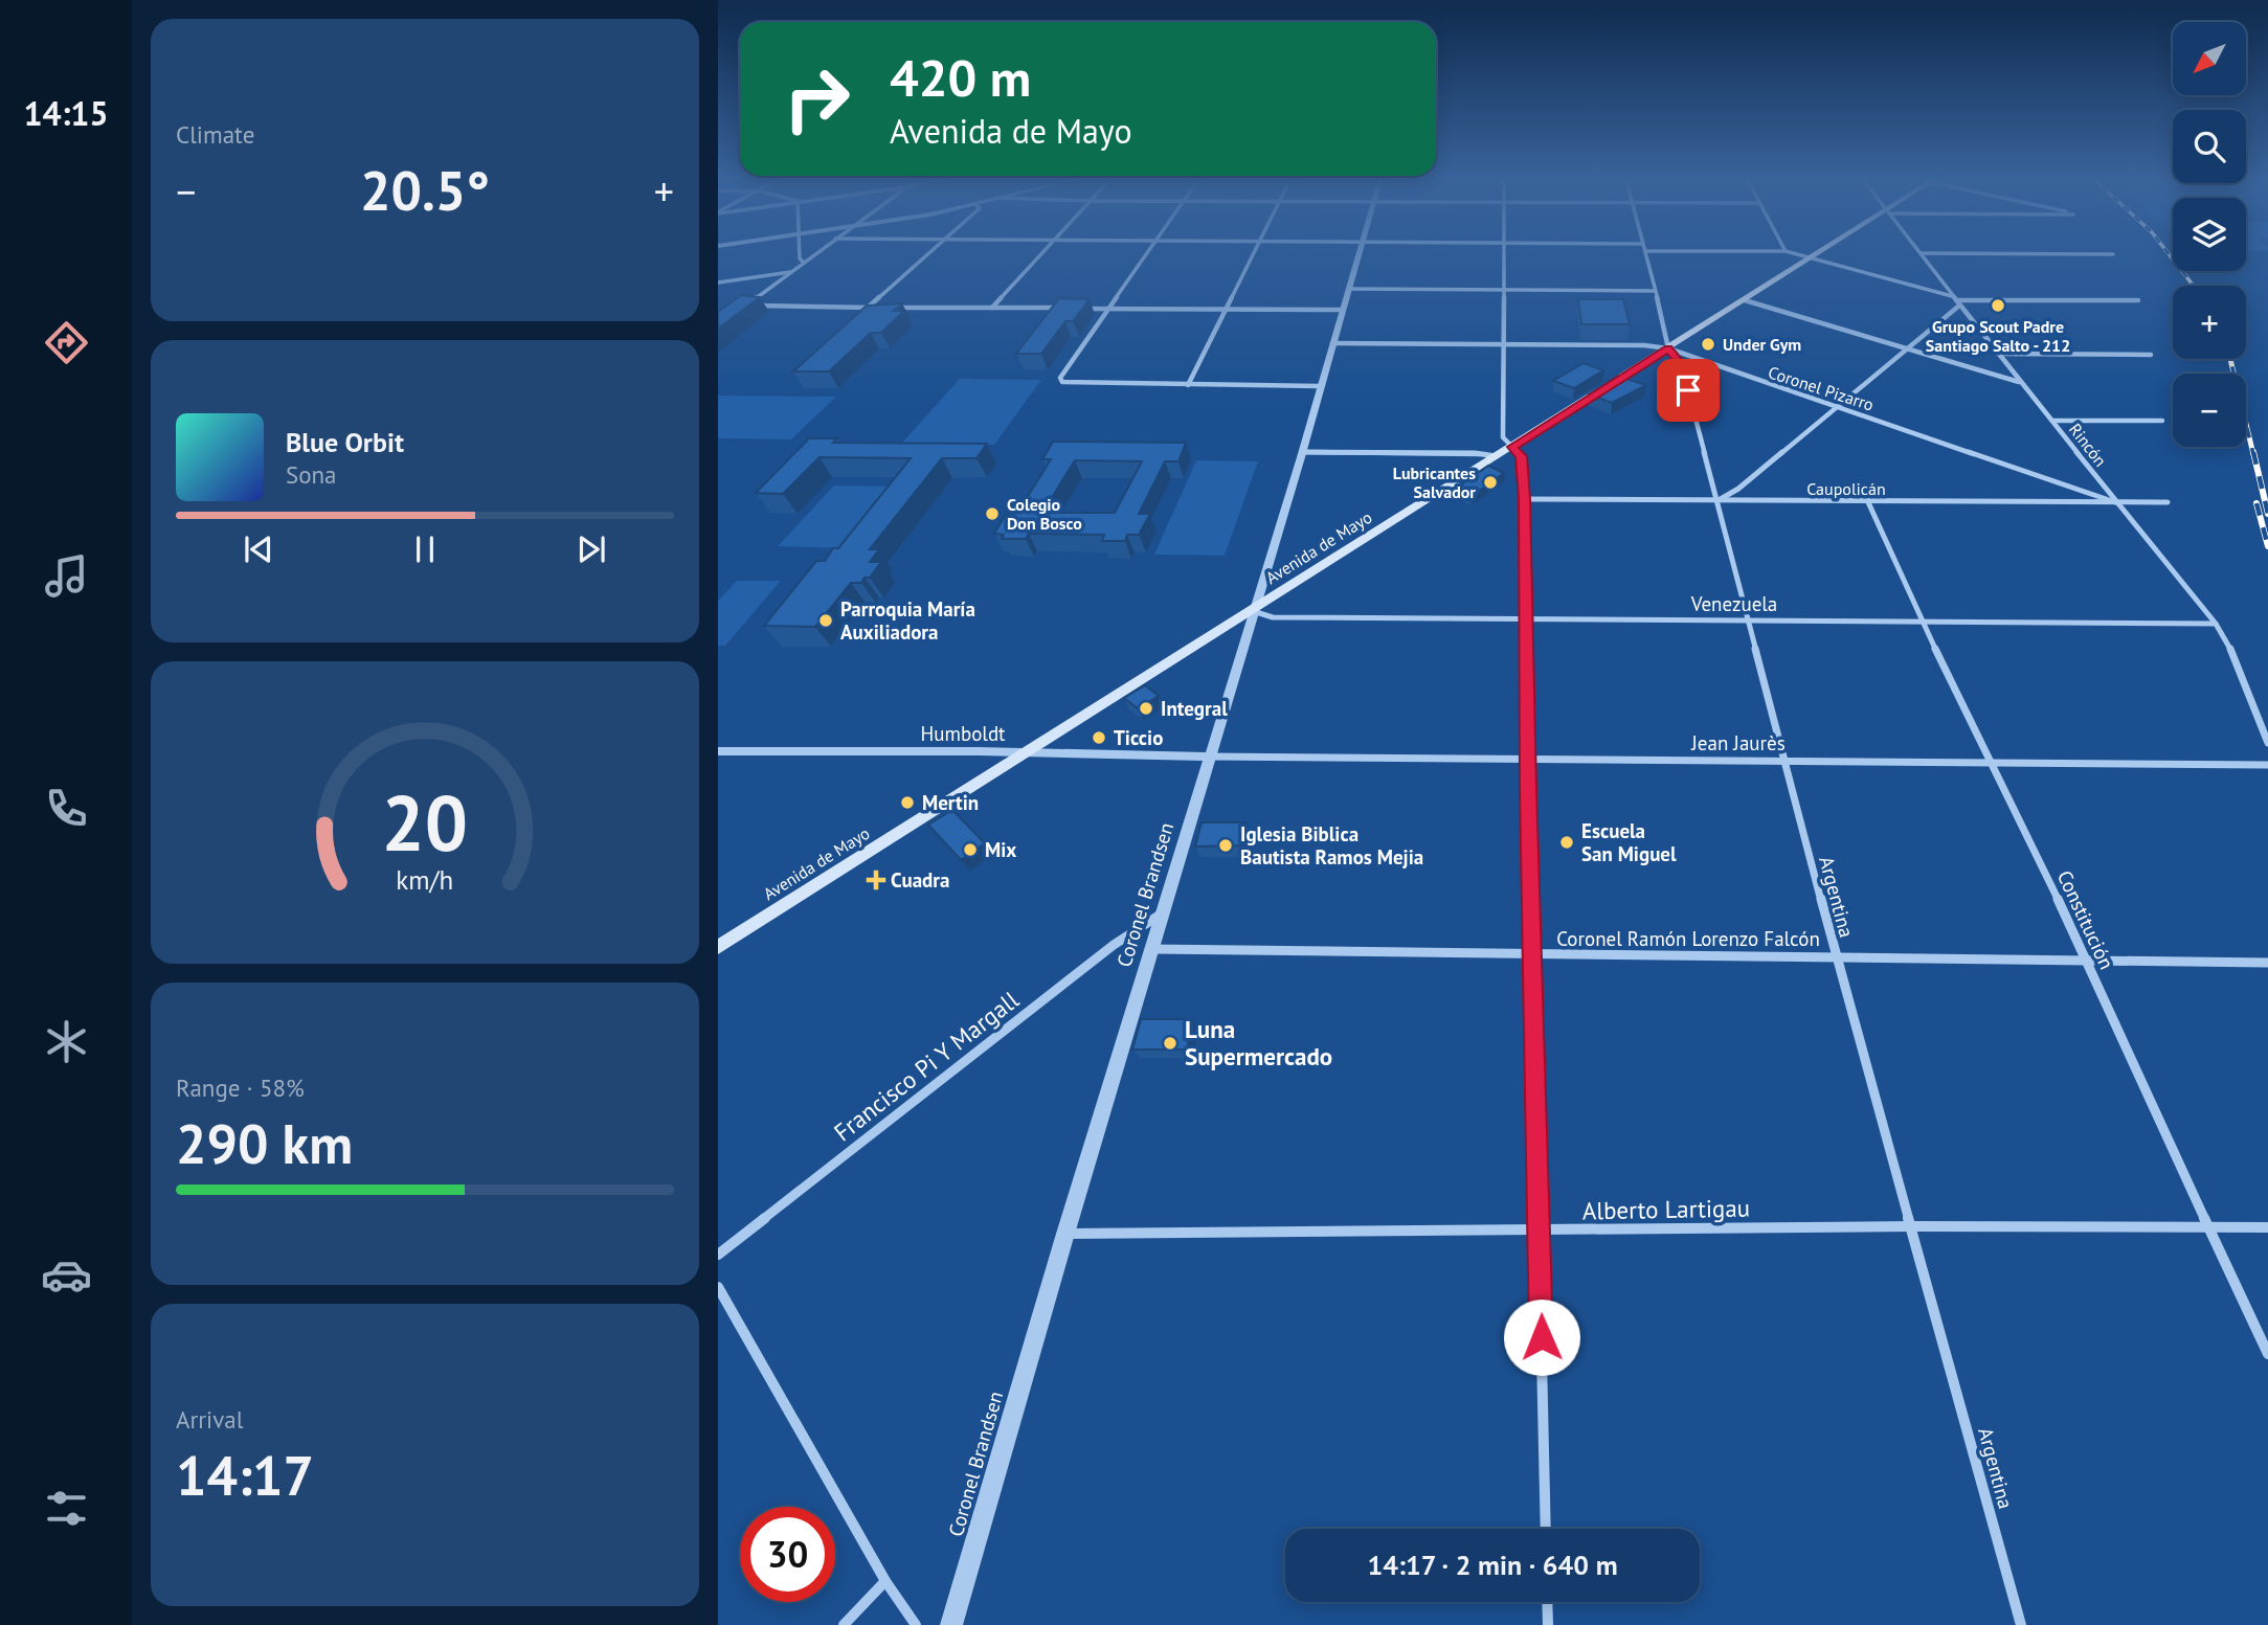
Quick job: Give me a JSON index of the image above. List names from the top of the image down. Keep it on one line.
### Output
{"streets":{"main road":["Avenida de Mayo"],"street":["Coronel Pizarro","Rincón","Caupolicán","Venezuela","Humboldt","Jean Jaurès","Coronel Brandsen","Argentina","Constitución","Coronel Ramón Lorenzo Falcón","Francisco Pi Y Margall","Alberto Lartigau"]},"crossings":[["Coronel Pizarro","Rincón"],["Coronel Pizarro","Caupolicán"],["Coronel Pizarro","Avenida de Mayo"],["Coronel Pizarro","Coronel Brandsen"],["Coronel Pizarro","Argentina"],["Rincón","Caupolicán"],["Rincón","Venezuela"],["Caupolicán","Argentina"],["Caupolicán","Constitución"],["Avenida de Mayo","Venezuela"],["Avenida de Mayo","Humboldt"],["Avenida de Mayo","Coronel Brandsen"],["Avenida de Mayo","Argentina"],["Venezuela","Coronel Brandsen"],["Venezuela","Argentina"],["Venezuela","Constitución"],["Humboldt","Jean Jaurès"],["Humboldt","Coronel Brandsen"],["Jean Jaurès","Coronel Brandsen"],["Jean Jaurès","Argentina"],["Jean Jaurès","Constitución"],["Coronel Brandsen","Coronel Ramón Lorenzo Falcón"],["Coronel Brandsen","Francisco Pi Y Margall"],["Coronel Brandsen","Alberto Lartigau"],["Argentina","Coronel Ramón Lorenzo Falcón"],["Argentina","Alberto Lartigau"],["Constitución","Coronel Ramón Lorenzo Falcón"],["Constitución","Alberto Lartigau"]],"places":{"other":["Grupo Scout Padre Santiago Salto - 212","Under Gym","Lubricantes Salvador","Colegio Don Bosco","Parroquia María Auxiliadora","Integral","Ticcio","Mertin","Escuela San Miguel","Iglesia Biblica Bautista Ramos Mejia","Mix","Luna Supermercado"],"health":["Cuadra"]},"north":"bottom left","page":{"tabs":"14:15","tile":["Climate",["Range · 58%","290 km"],["Arrival","14:17"]],"map_buttons":["+","−"],"turn":["420 m","Avenida de Mayo"],"heat":["−","20.5°","+"],"song":["Blue Orbit","Sona"],"limit":"30","trip":"14:17 · 2 min · 640 m","gauge":["20","km/h"]}}
